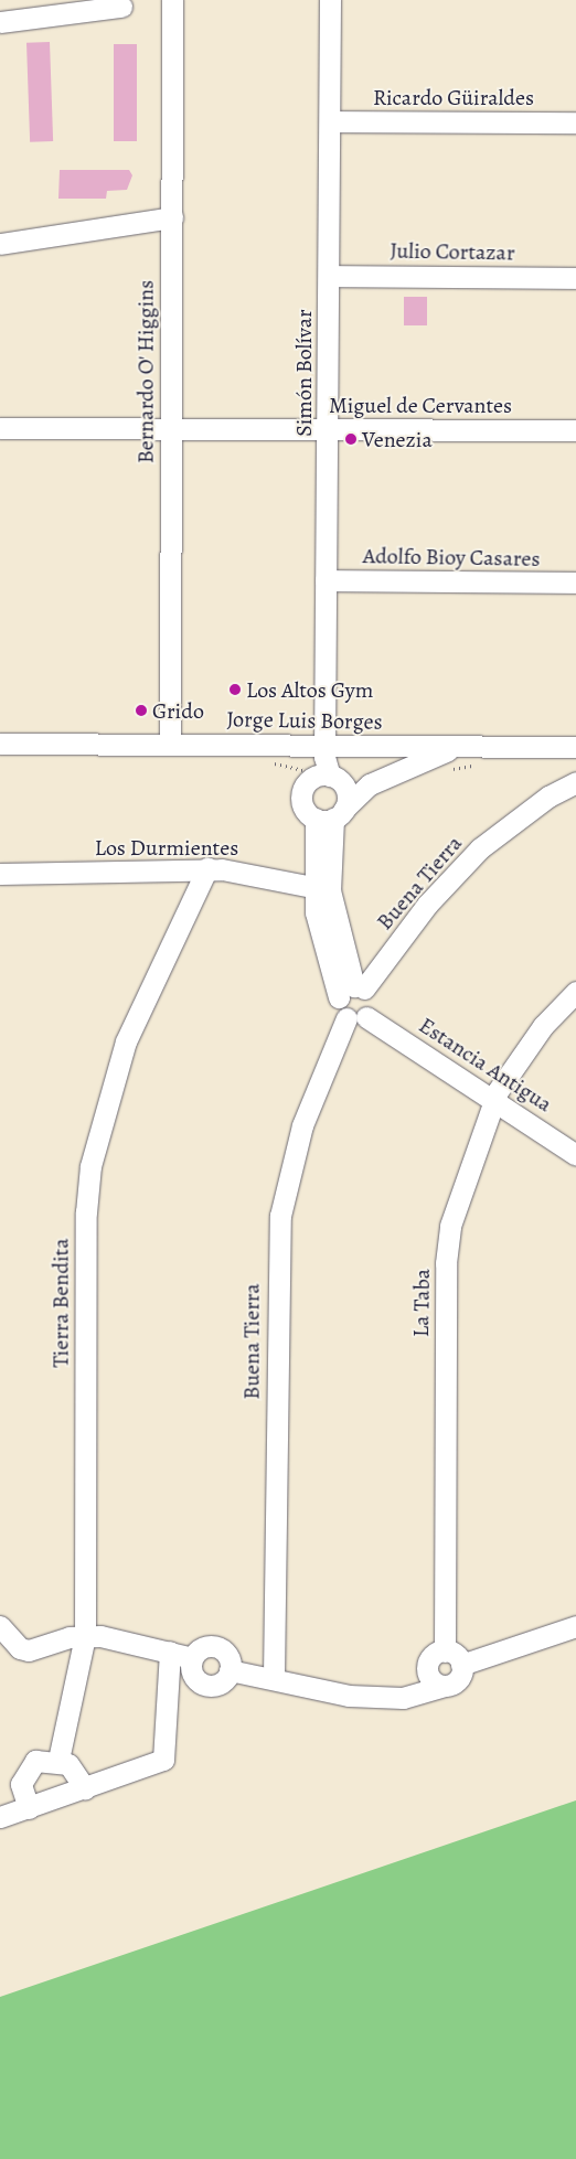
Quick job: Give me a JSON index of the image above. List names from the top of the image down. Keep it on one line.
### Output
{"streets":{"street":["Ricardo Güiraldes","Julio Cortazar","Bernardo O' Higgins","Simón Bolívar","Miguel de Cervantes","Adolfo Bioy Casares","Jorge Luis Borges","Los Durmientes","Buena Tierra","Estancia Antigua","Tierra Bendita","La Taba"]},"crossings":[["Ricardo Güiraldes","Simón Bolívar"],["Julio Cortazar","Simón Bolívar"],["Bernardo O' Higgins","Miguel de Cervantes"],["Bernardo O' Higgins","Jorge Luis Borges"],["Simón Bolívar","Miguel de Cervantes"],["Simón Bolívar","Adolfo Bioy Casares"],["Simón Bolívar","Jorge Luis Borges"],["Los Durmientes","Tierra Bendita"],["Buena Tierra","Estancia Antigua"],["Estancia Antigua","La Taba"]],"places":["Venezia","Los Altos Gym","Grido"]}
